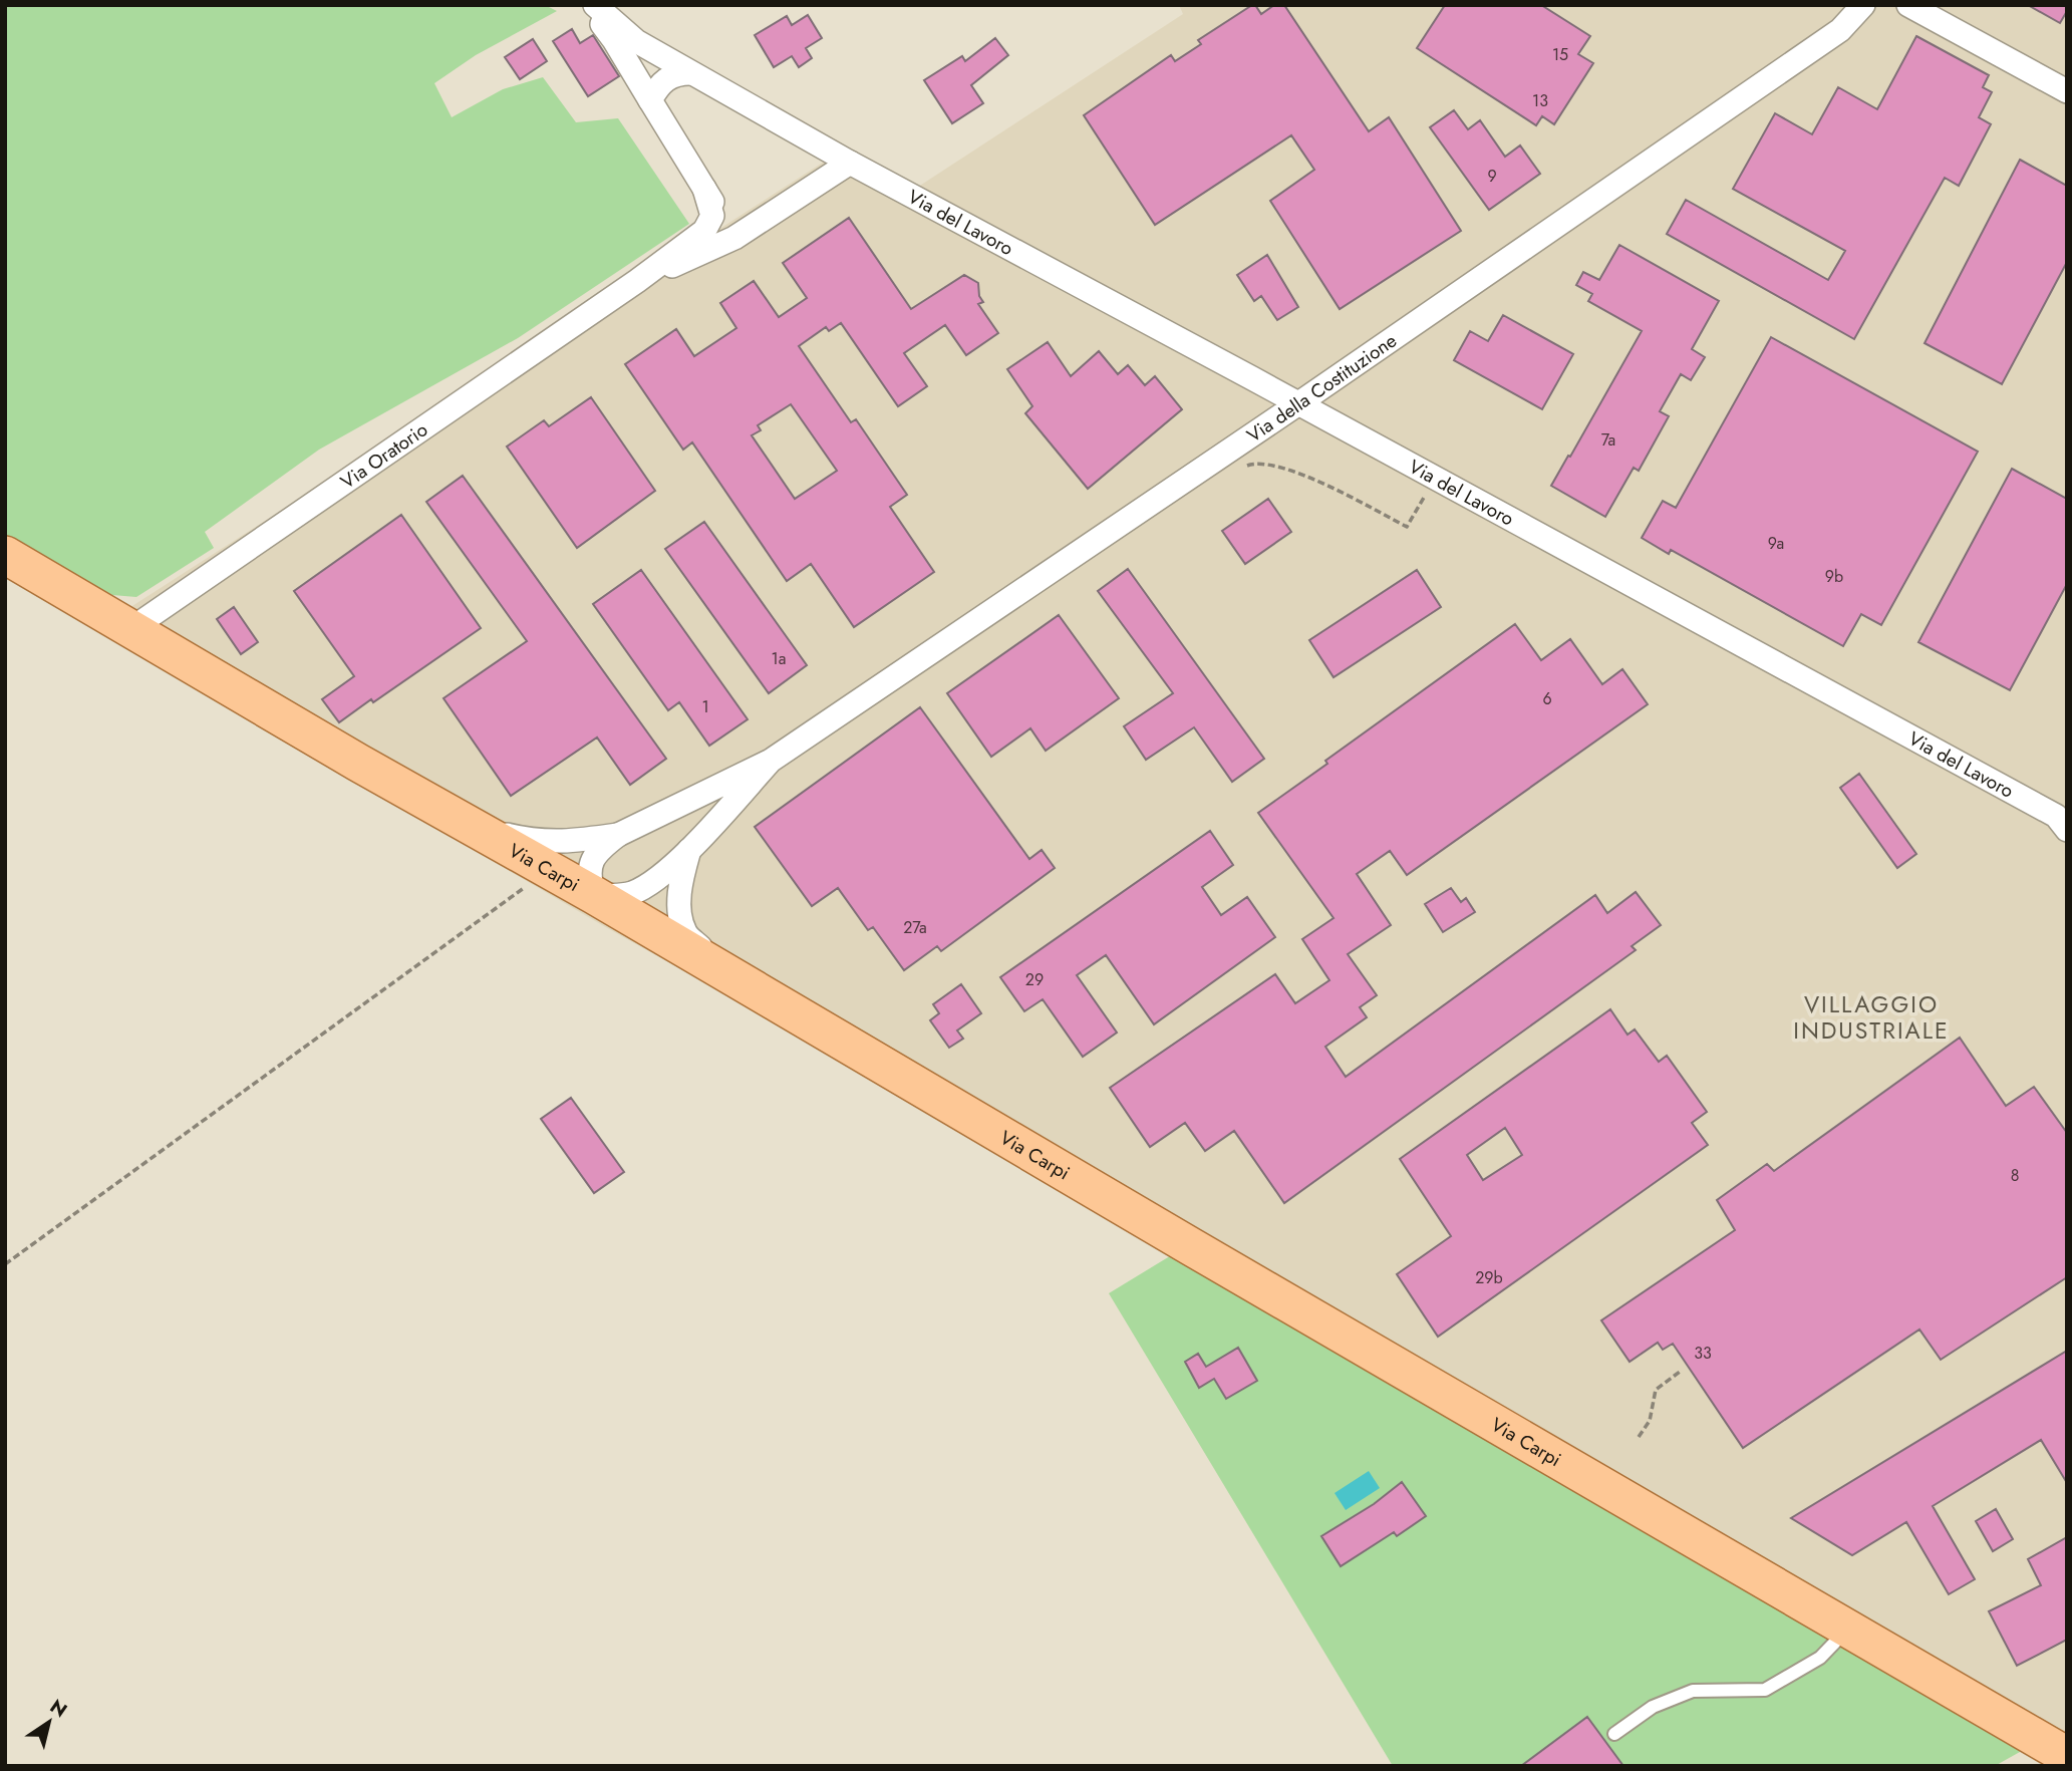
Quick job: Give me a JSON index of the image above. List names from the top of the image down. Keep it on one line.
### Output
{"streets":{"main road":["Via Carpi"],"street":["Via del Lavoro","Via della Costituzione","Via Oratorio"]},"crossings":[["Via del Lavoro","Via della Costituzione"],["Via del Lavoro","Via Oratorio"],["Via della Costituzione","Via Carpi"],["Via Oratorio","Via Carpi"]],"districts":["VILLAGGIO INDUSTRIALE"],"house_numbers":["15","13","9","7a","9a","9b","1a","6","1","27a","29","8","29b","33"],"north":"top right"}
